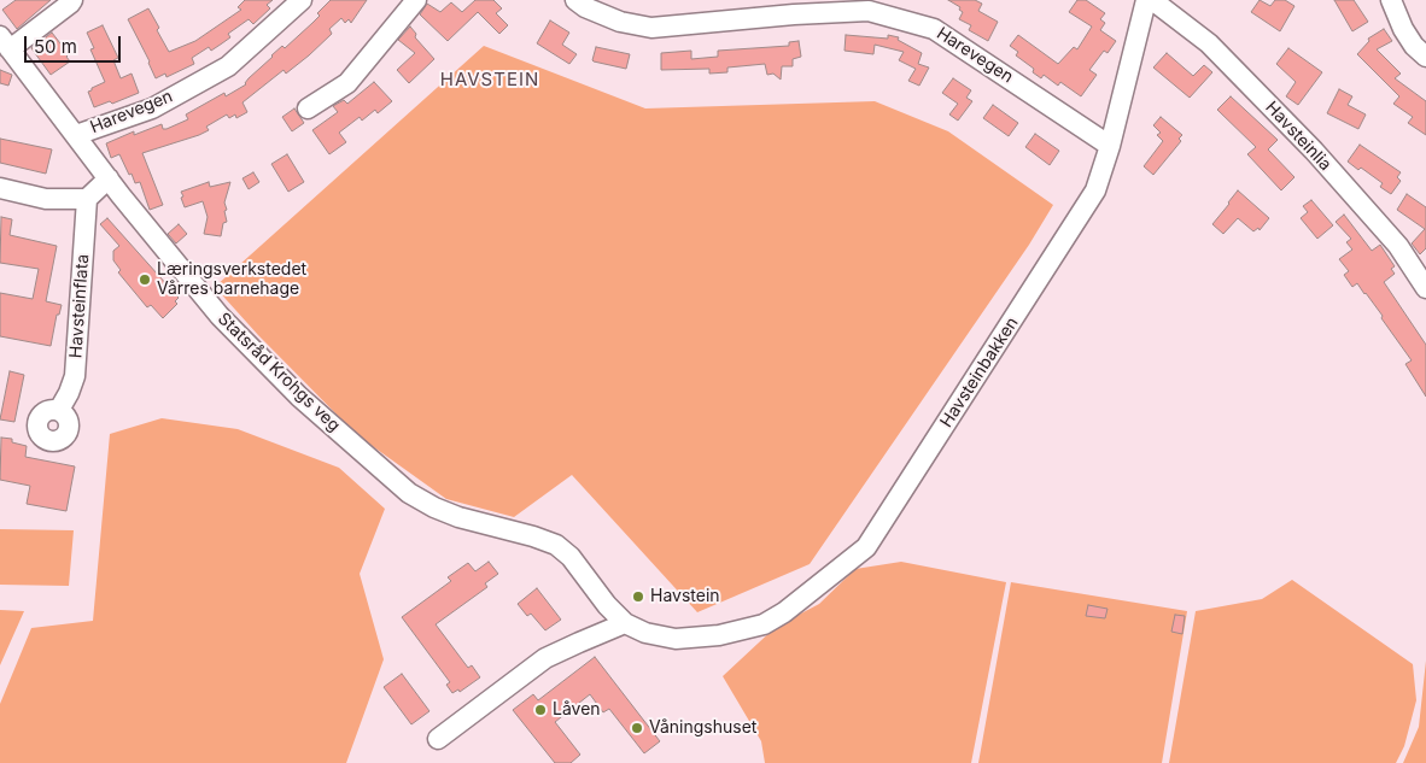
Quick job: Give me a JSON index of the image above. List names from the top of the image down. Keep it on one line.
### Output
{"streets":{"street":["Harevegen","Havsteinlia","Havsteinflata","Statsråd Krohgs veg","Havsteinbakken"]},"crossings":[["Harevegen","Statsråd Krohgs veg"],["Harevegen","Havsteinbakken"],["Statsråd Krohgs veg","Havsteinbakken"]],"districts":["HAVSTEIN"],"places":["Læringsverkstedet Vårres barnehage","Havstein","Låven","Våningshuset"],"scale_bar":"50 m"}
